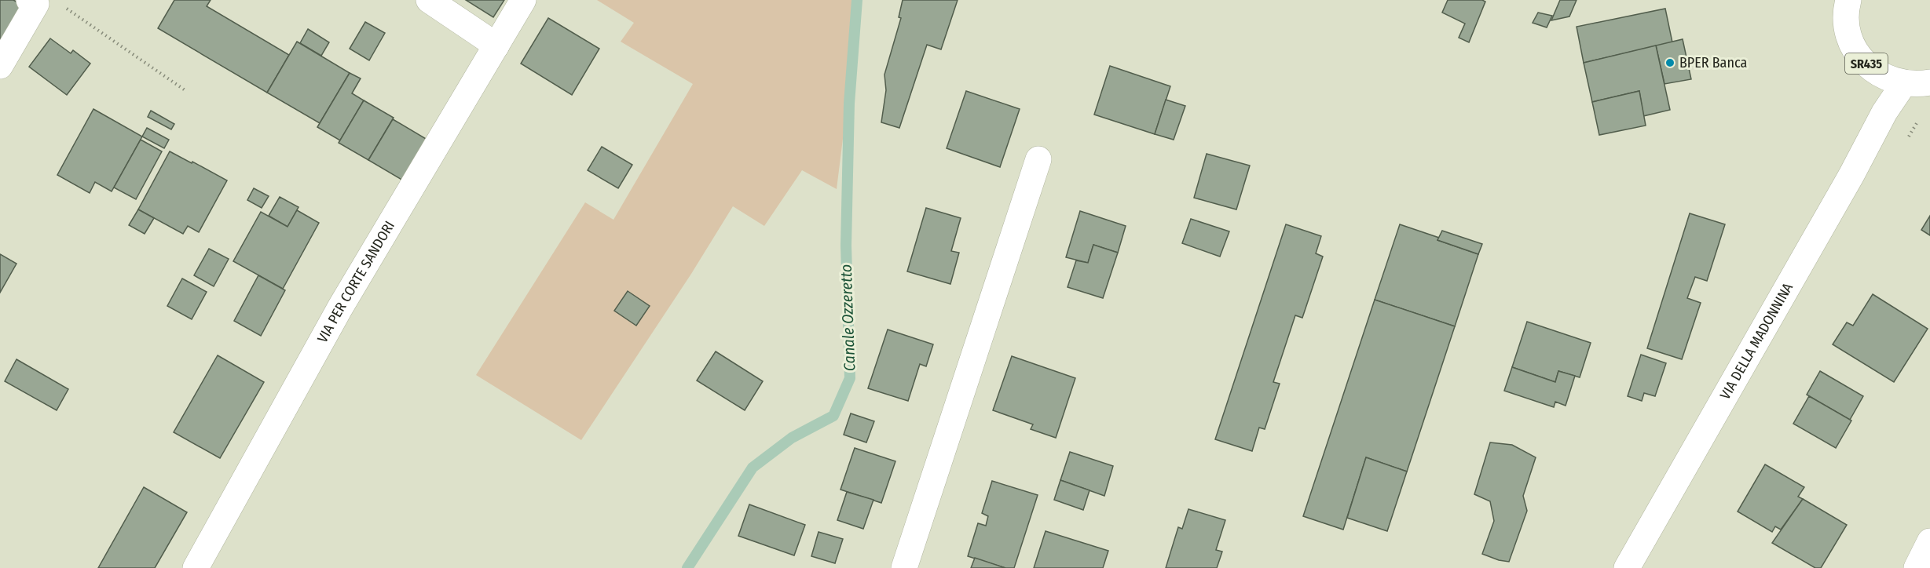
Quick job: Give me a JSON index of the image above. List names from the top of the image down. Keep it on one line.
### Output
{"streets":{"street":["SR435","VIA PER CORTE SANDORI","VIA DELLA MADONNINA"]},"crossings":[["SR435","VIA DELLA MADONNINA"]],"water":["Canale Ozzeretto"],"places":["BPER Banca"]}
